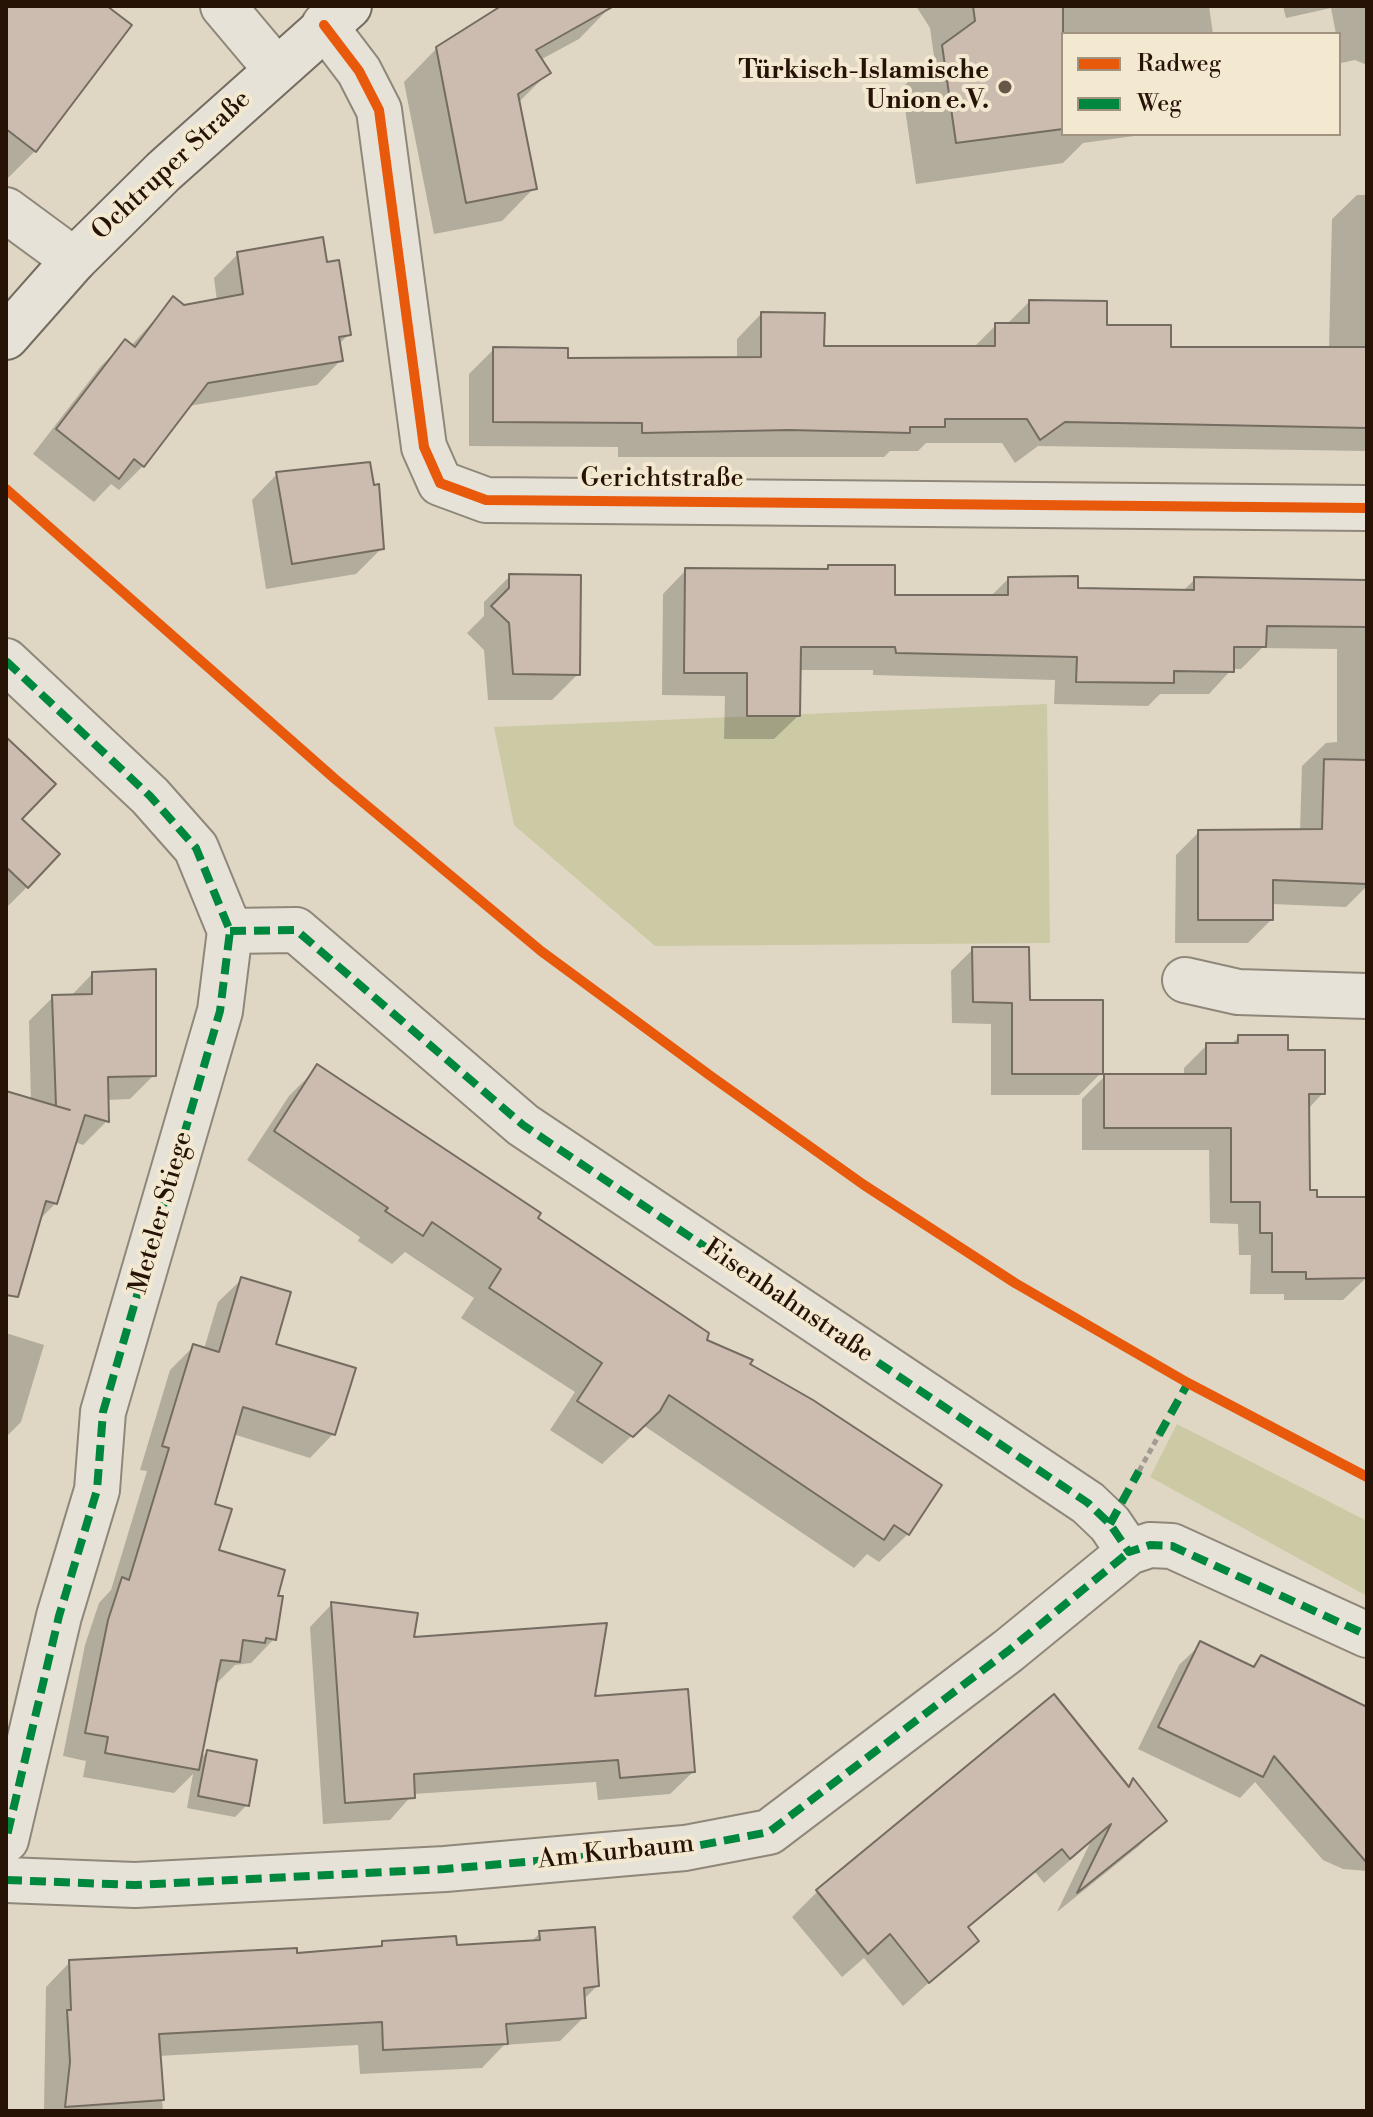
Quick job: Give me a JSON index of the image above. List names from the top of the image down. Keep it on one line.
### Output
{"streets":{"street":["Ochtruper Straße","Gerichtstraße","Meteler Stiege","Eisenbahnstraße","Am Kurbaum"]},"crossings":[["Ochtruper Straße","Gerichtstraße"],["Meteler Stiege","Eisenbahnstraße"],["Eisenbahnstraße","Am Kurbaum"]],"places":["Türkisch-Islamische Union e.V."],"legend":["Radweg","Weg"]}
